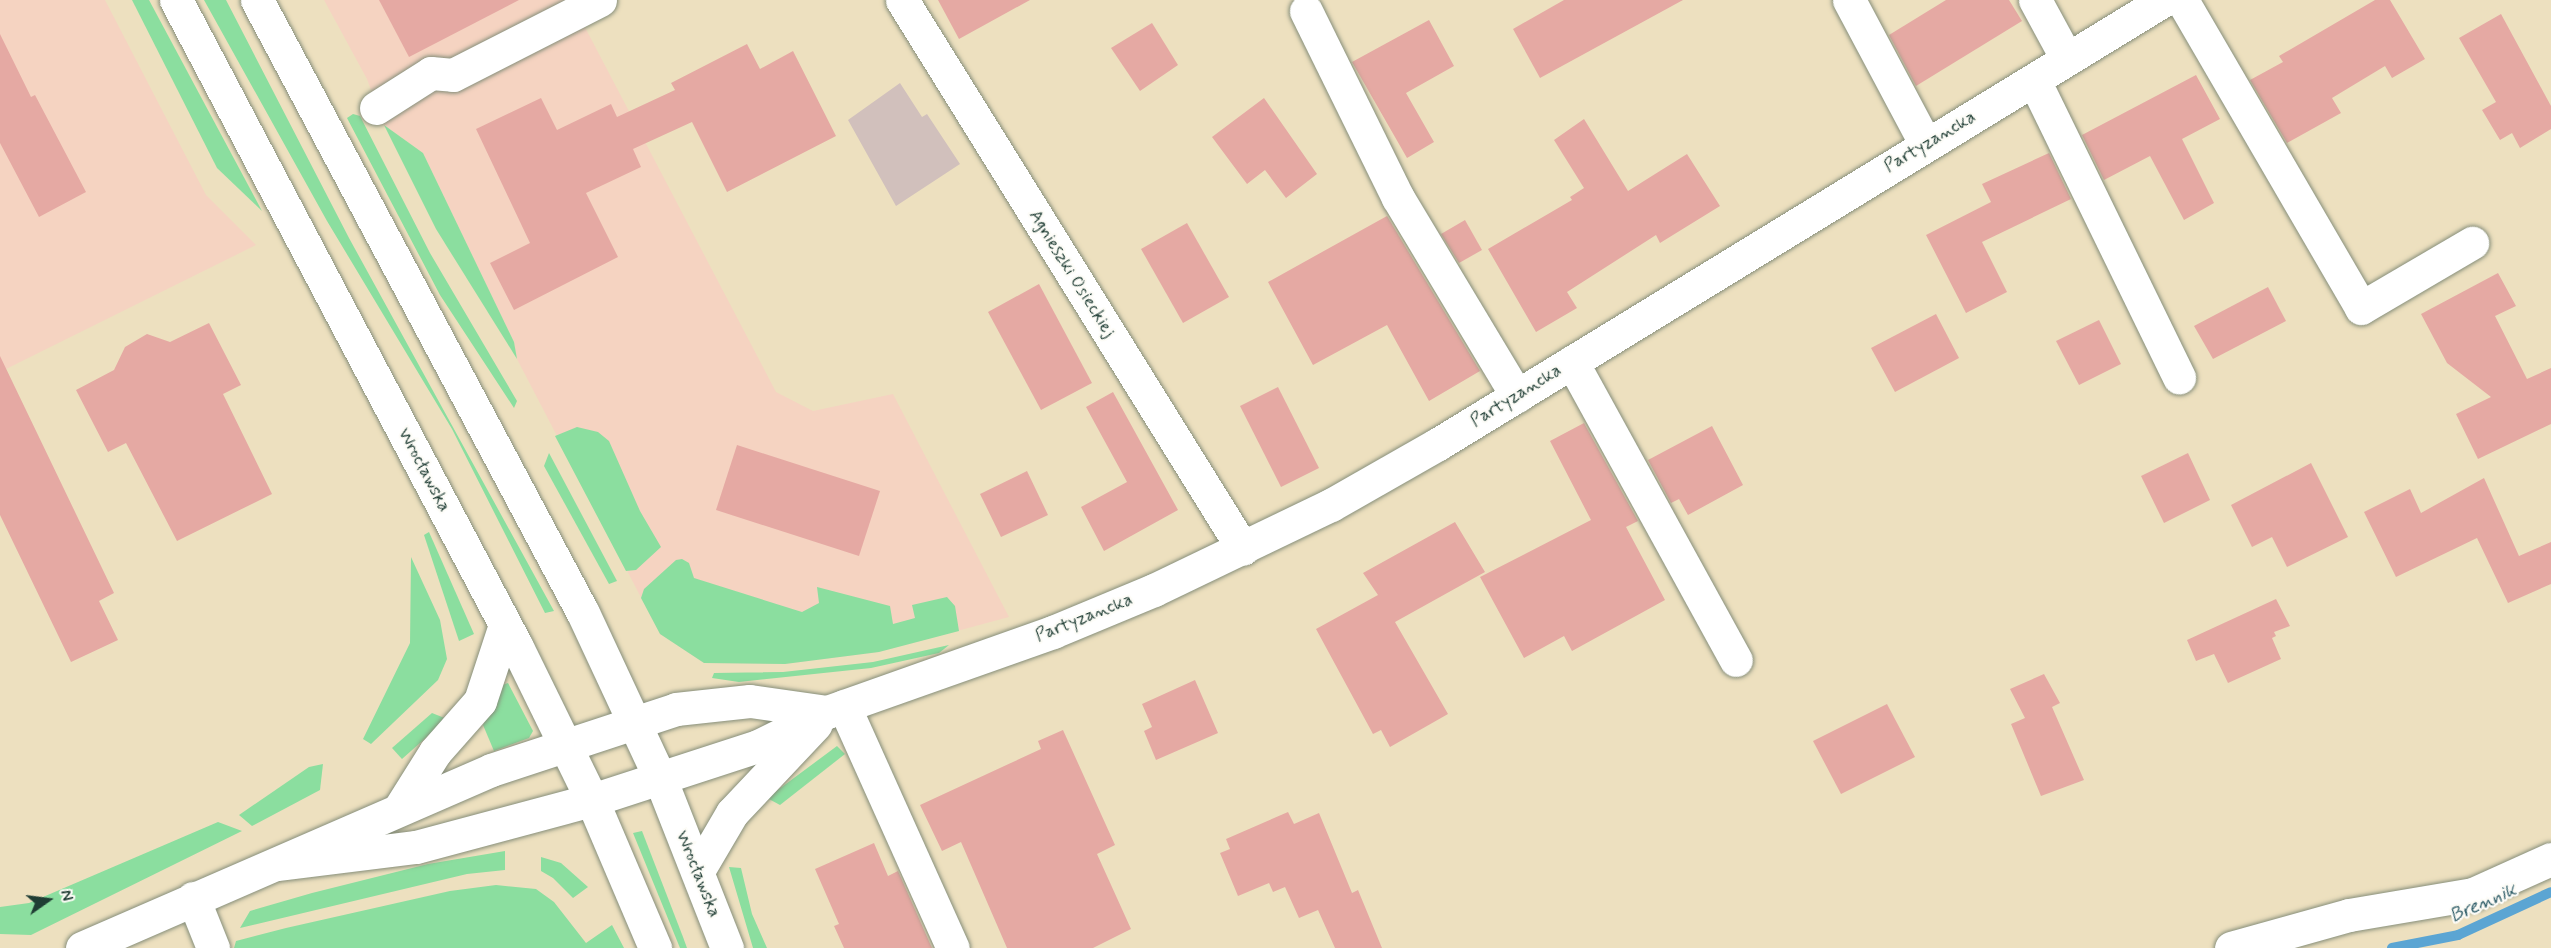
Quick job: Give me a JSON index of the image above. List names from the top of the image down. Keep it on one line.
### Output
{"streets":{"main road":["Partyzancka","Agnieszki Osieckiej","Wrocławska"]},"crossings":[["Partyzancka","Agnieszki Osieckiej"],["Partyzancka","Wrocławska"]],"water":["Brennik"],"north":"right"}
